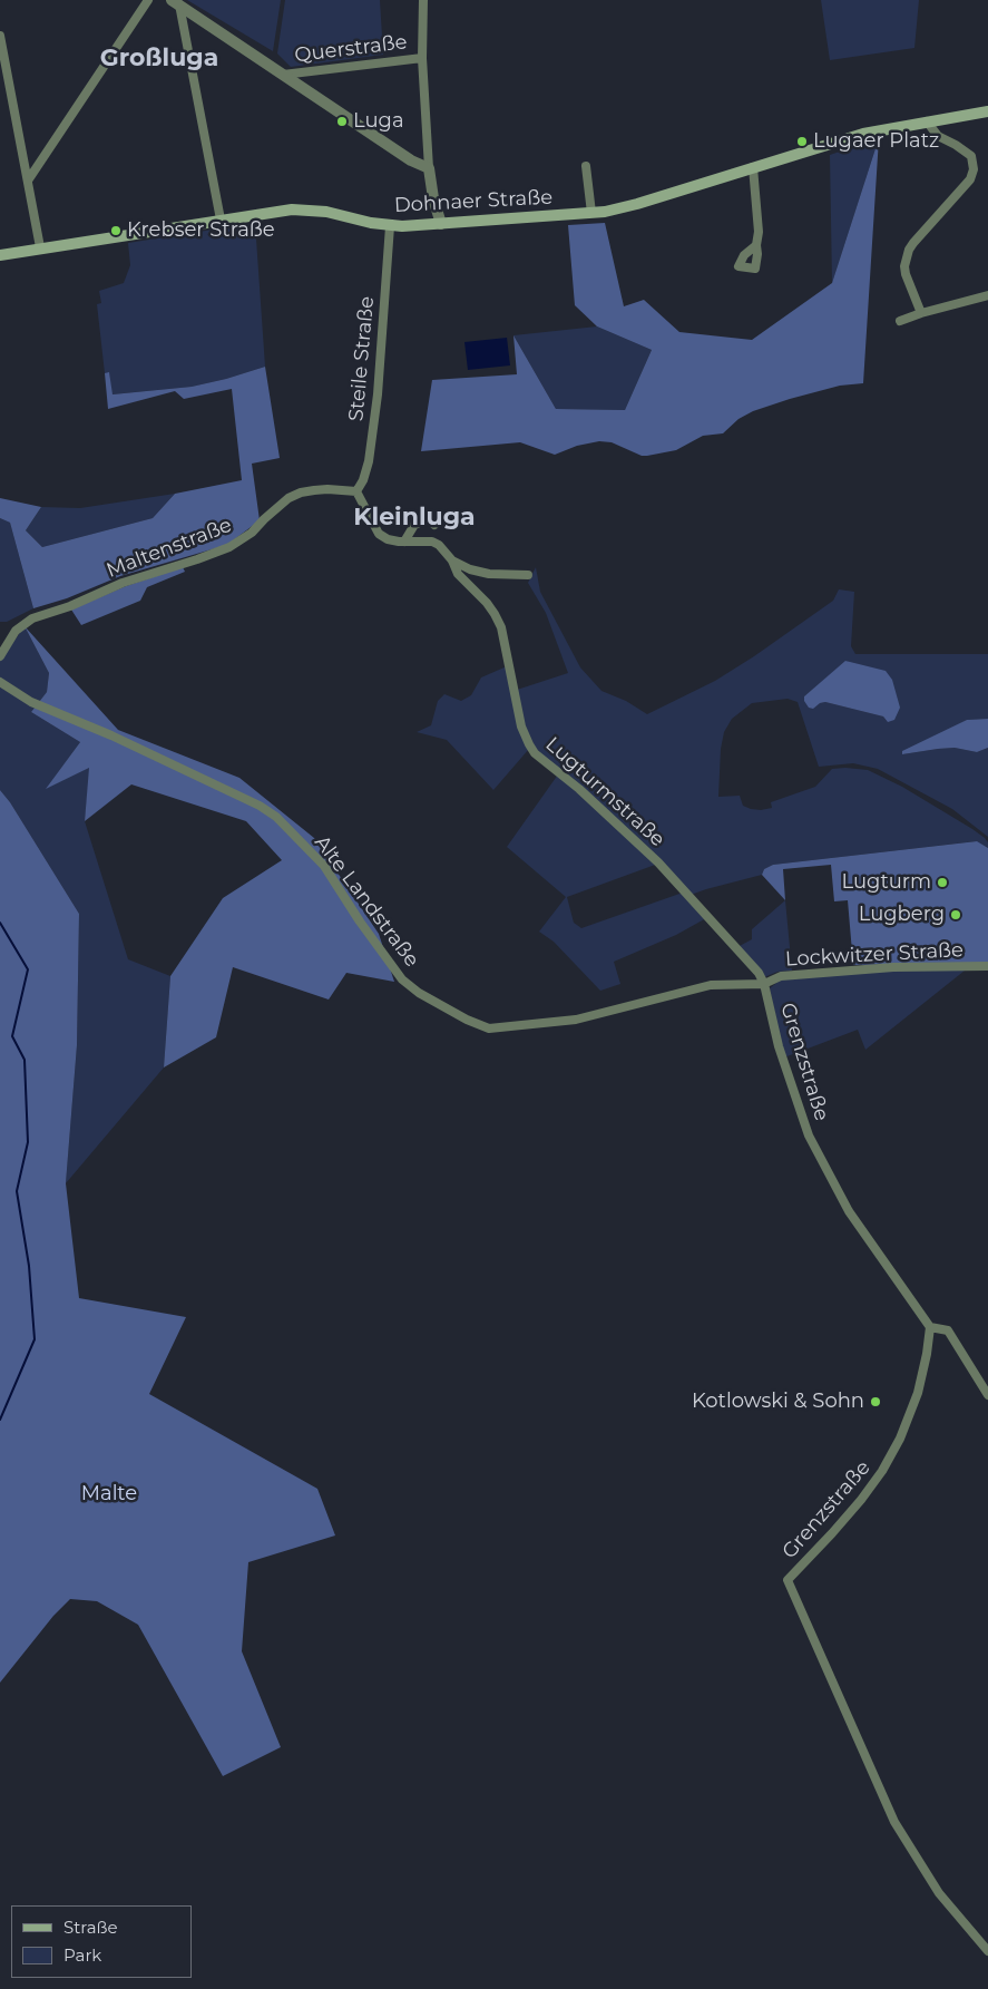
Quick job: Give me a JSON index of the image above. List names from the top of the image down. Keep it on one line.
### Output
{"streets":{"main road":["Dohnaer Straße"],"street":["Querstraße","Steile Straße","Maltenstraße","Lugturmstraße","Alte Landstraße","Lockwitzer Straße","Grenzstraße"]},"crossings":[["Dohnaer Straße","Steile Straße"],["Steile Straße","Maltenstraße"],["Lugturmstraße","Alte Landstraße"],["Lugturmstraße","Lockwitzer Straße"],["Lugturmstraße","Grenzstraße"],["Alte Landstraße","Lockwitzer Straße"],["Alte Landstraße","Grenzstraße"],["Lockwitzer Straße","Grenzstraße"]],"districts":["Großluga","Kleinluga"],"parks":["Malte"],"places":["Luga","Lugaer Platz","Krebser Straße","Lugturm","Lugberg","Kotlowski & Sohn"],"legend":["Straße","Park"]}
